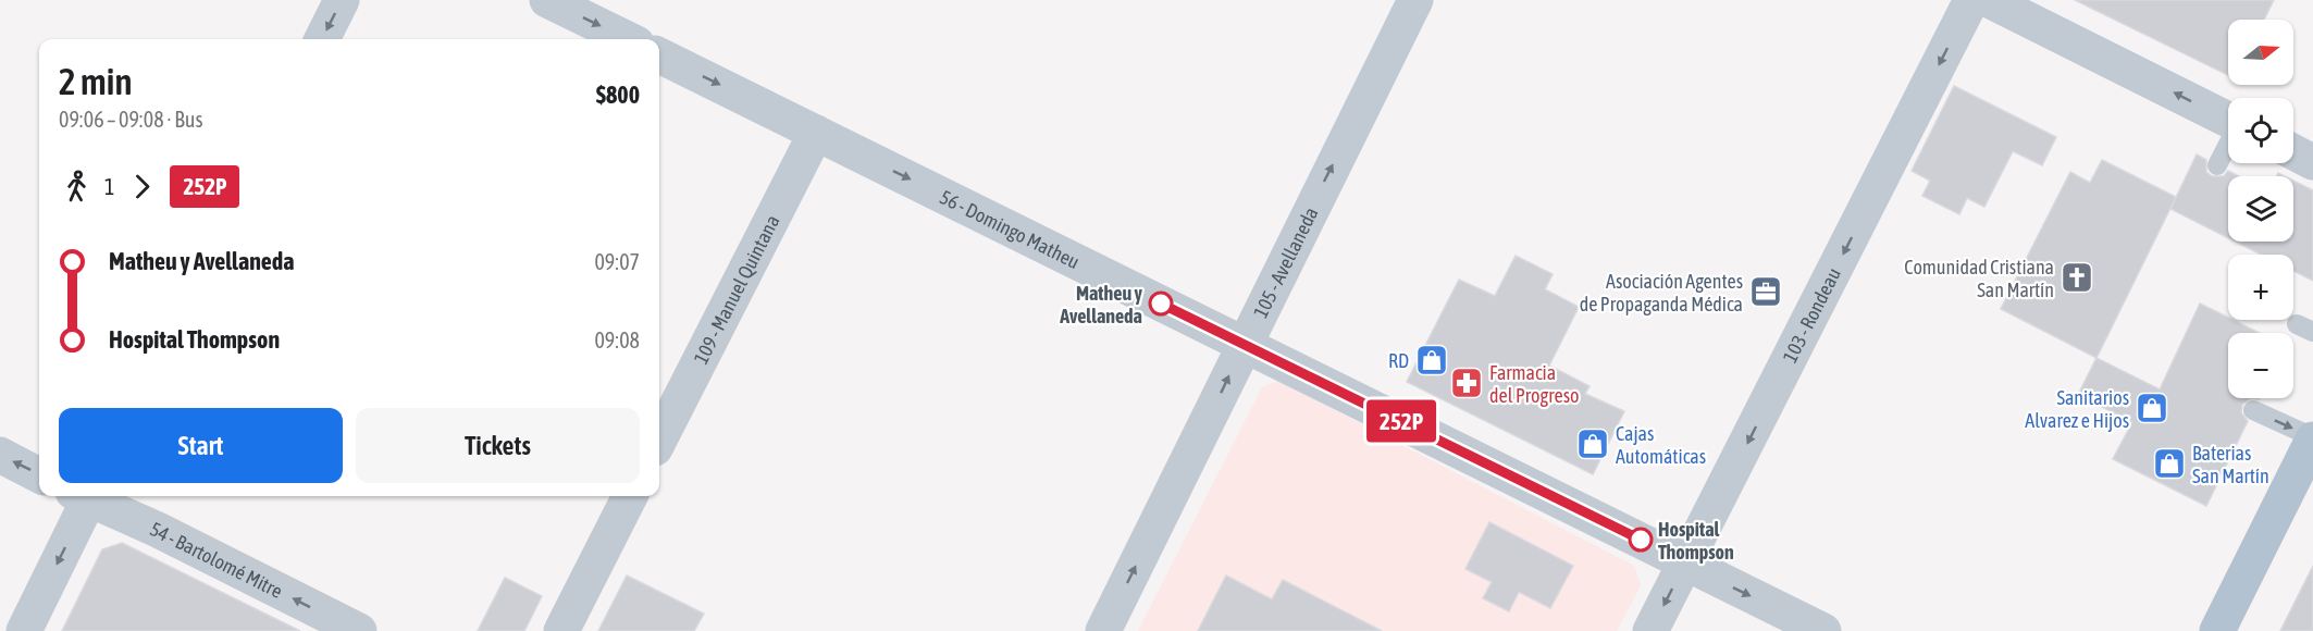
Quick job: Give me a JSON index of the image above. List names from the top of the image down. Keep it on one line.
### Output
{"streets":{"street":["56 - Domingo Matheu","105 - Avellaneda","109 - Manuel Quintana","103 - Rondeau","54 - Bartolomé Mitre"]},"crossings":[["56 - Domingo Matheu","105 - Avellaneda"],["56 - Domingo Matheu","109 - Manuel Quintana"],["56 - Domingo Matheu","103 - Rondeau"]],"one_way":["56 - Domingo Matheu","105 - Avellaneda","103 - Rondeau","54 - Bartolomé Mitre"],"places":{"church":["Comunidad Cristiana San Martín"],"office":["Asociación Agentes de Propaganda Médica"],"other":["Matheu y Avellaneda","Hospital Thompson"],"shop":["RD","Sanitarios Alvarez e Hijos","Cajas Automáticas","Baterias San Martín"],"pharmacy":["Farmacia del Progreso"]},"lines":["bus line 252P"],"north":"right","page":{"on_map":"252P","map_buttons":["+","−"],"heading":["2 min","09:06 – 09:08 · Bus","$800"],"legs":["1","252P"],"list":[{"name":"Matheu y Avellaneda","value":"09:07"},{"name":"Hospital Thompson","value":"09:08"}],"buttons":["Start","Tickets"]}}
